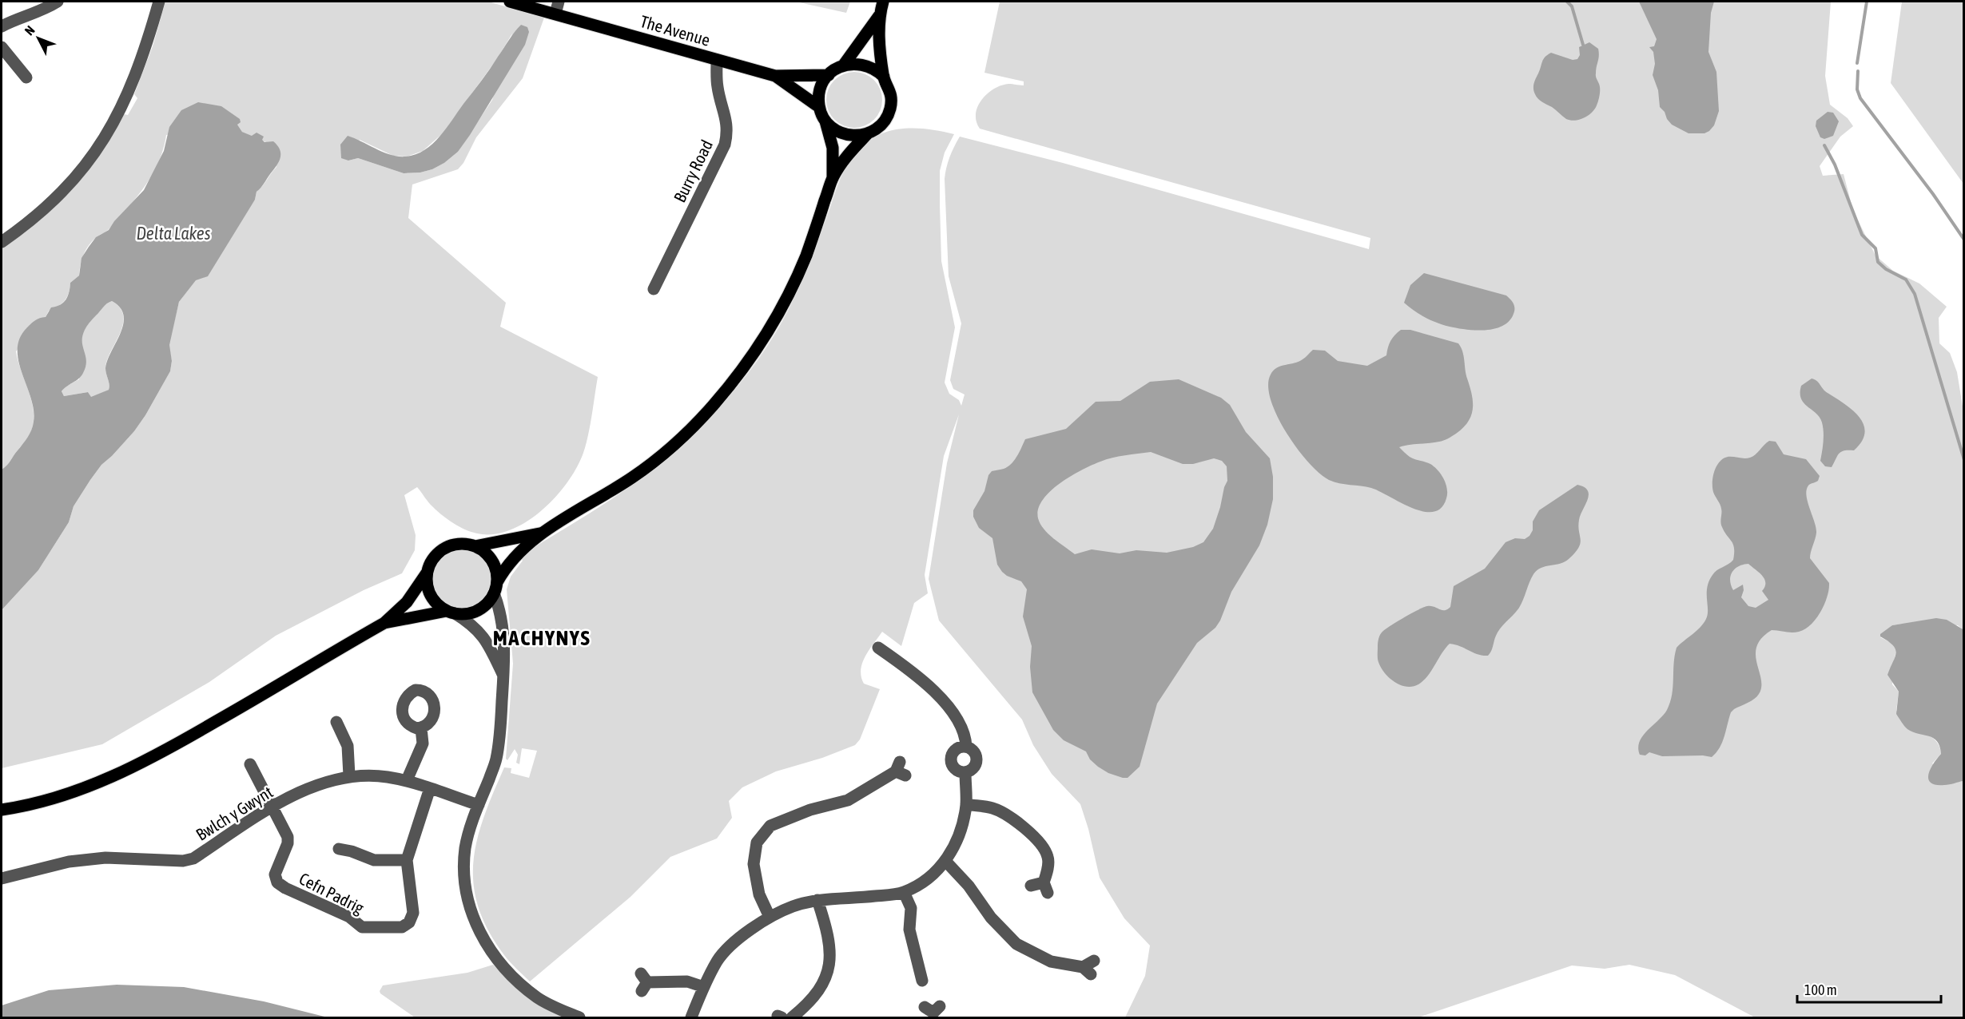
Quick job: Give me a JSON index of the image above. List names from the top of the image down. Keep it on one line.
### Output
{"streets":{"main road":["The Avenue"],"street":["Burry Road","Bwlch y Gwynt","Cefn Padrig"]},"crossings":[["The Avenue","Burry Road"],["Bwlch y Gwynt","Cefn Padrig"]],"districts":["MACHYNYS"],"water":["Delta Lakes"],"scale_bar":"100 m","north":"top left"}
